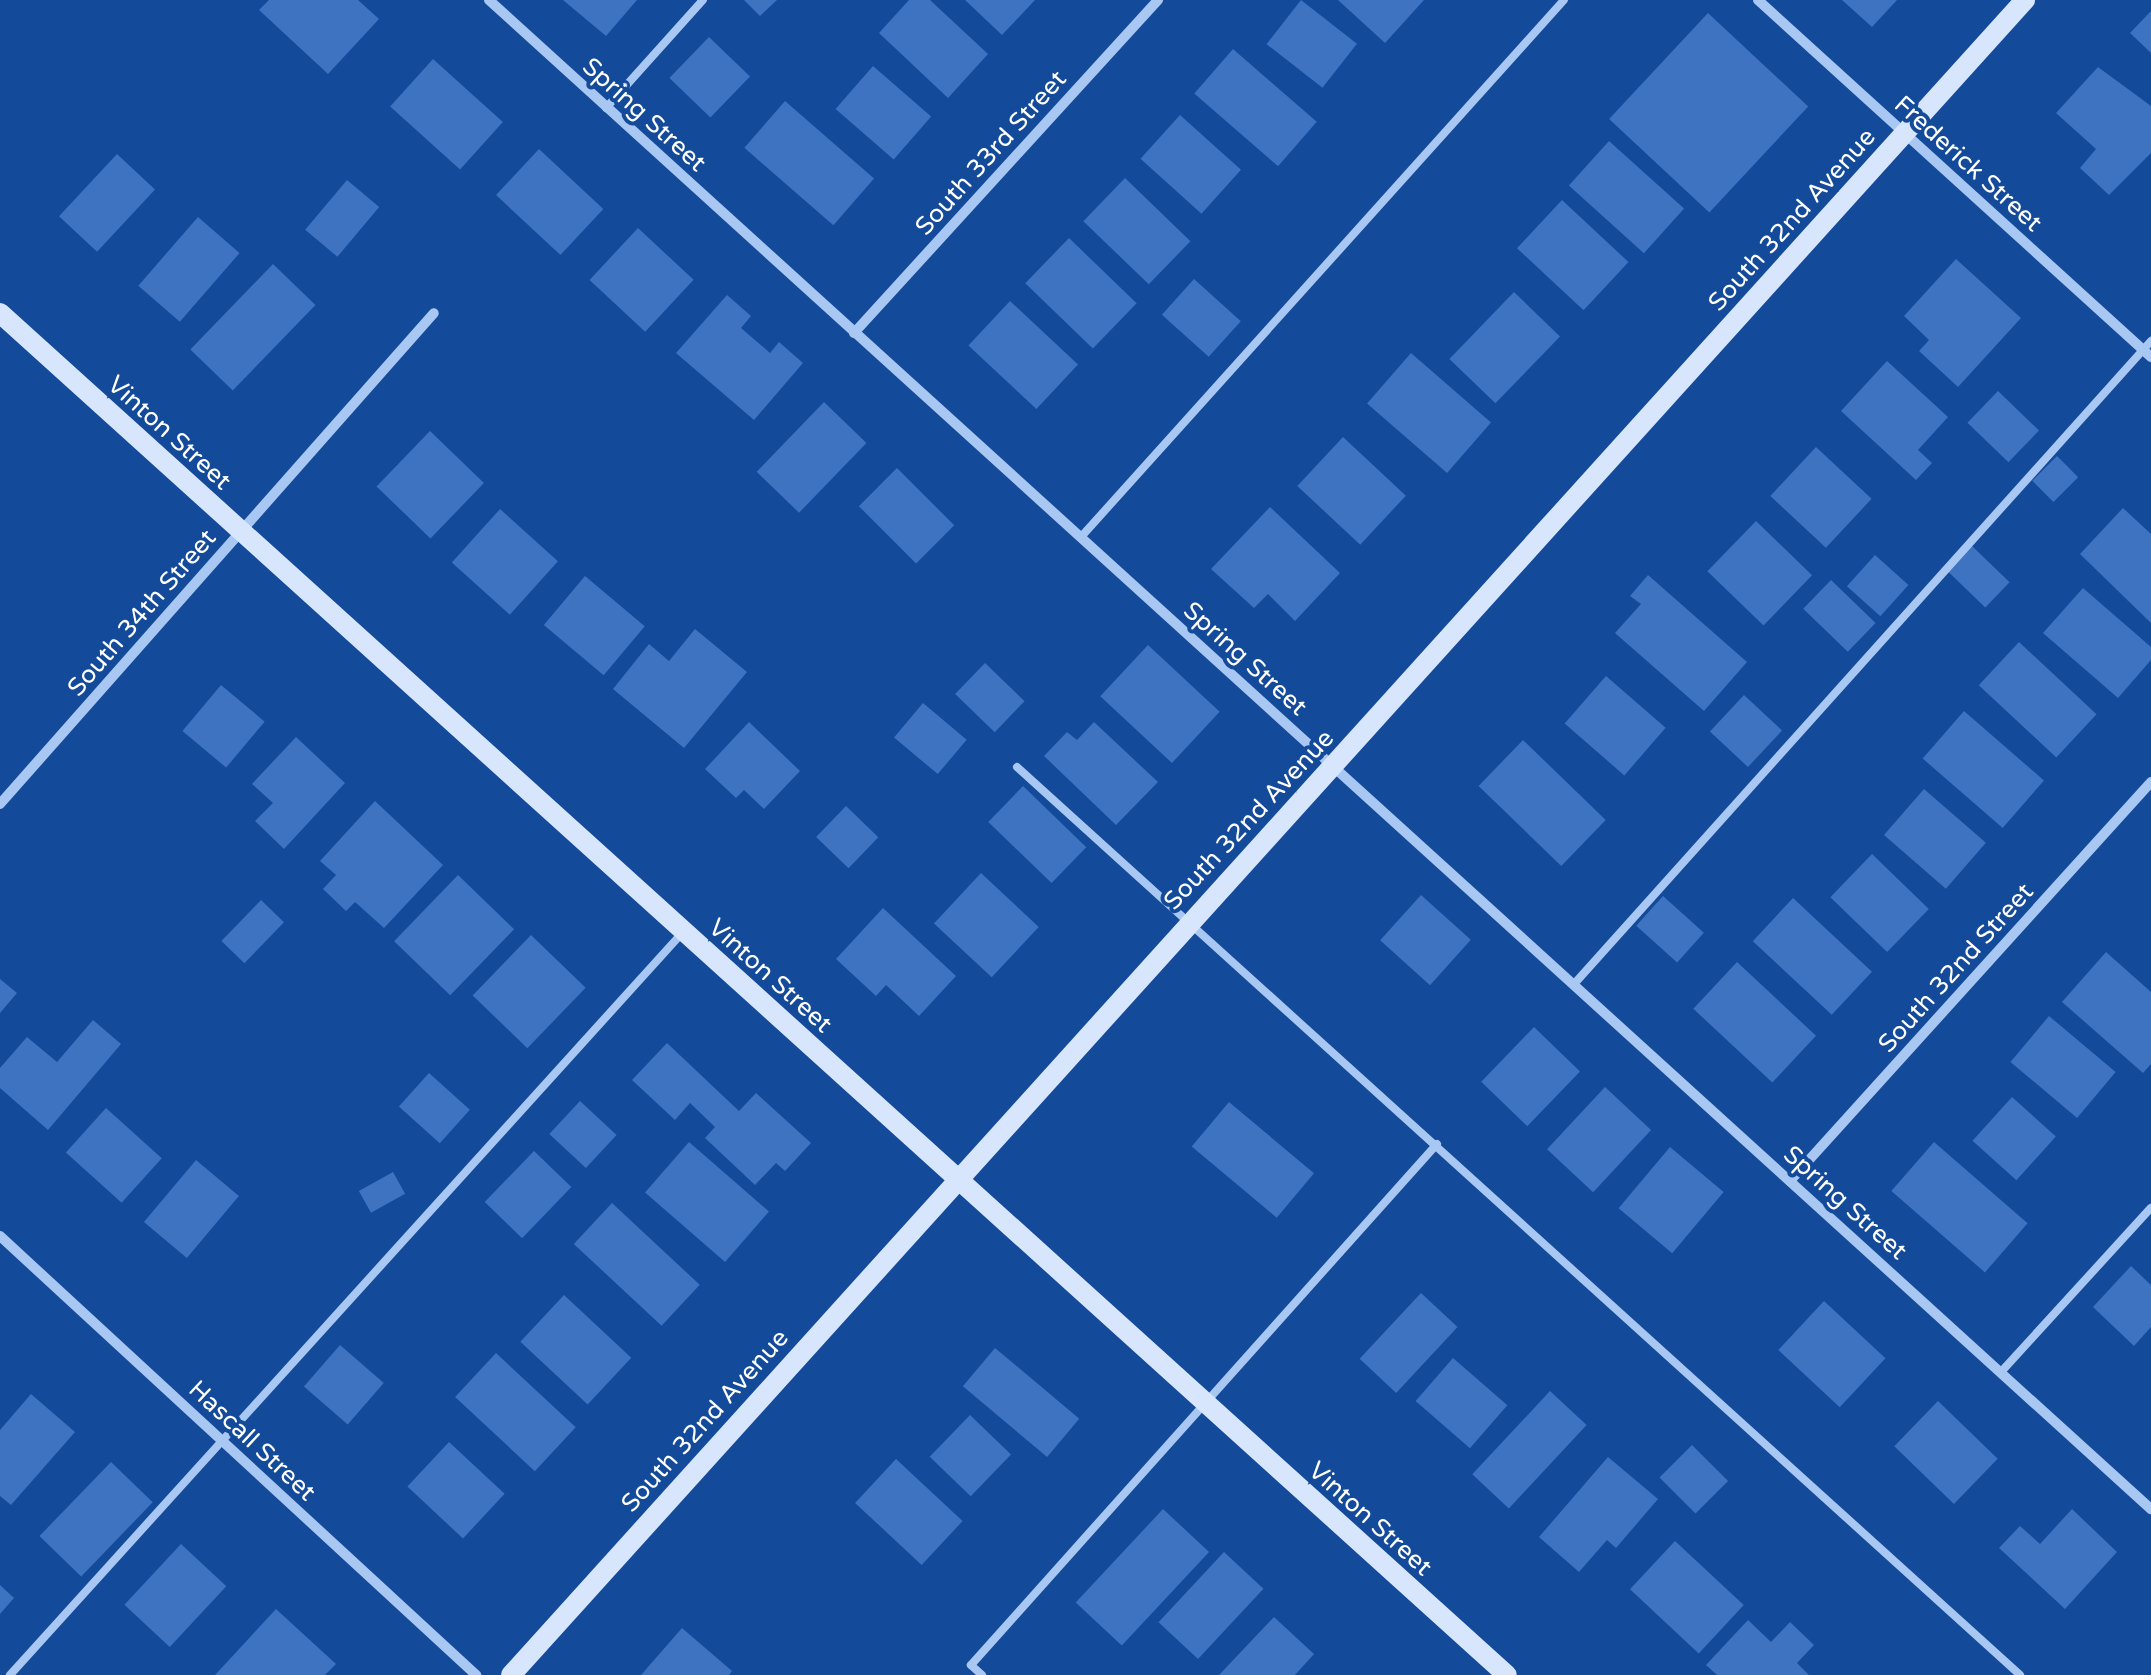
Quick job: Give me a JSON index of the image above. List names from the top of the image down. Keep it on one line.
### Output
{"streets":{"street":["Spring Street","South 33rd Street","Frederick Street","South 32nd Avenue","Vinton Street","South 34th Street","South 32nd Street","Hascall Street"]},"crossings":[["Spring Street","South 33rd Street"],["Spring Street","South 32nd Avenue"],["Spring Street","South 32nd Street"],["Frederick Street","South 32nd Avenue"],["South 32nd Avenue","Vinton Street"],["Vinton Street","South 34th Street"]]}
